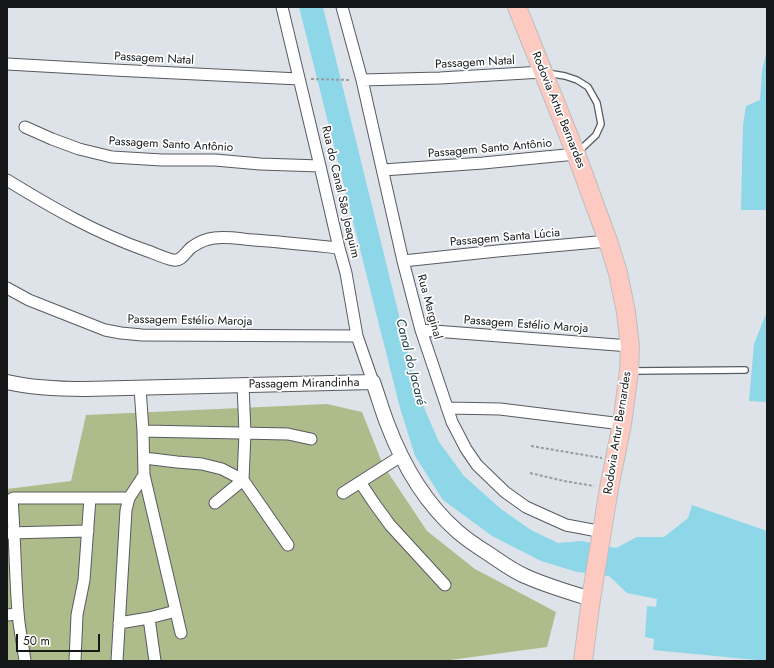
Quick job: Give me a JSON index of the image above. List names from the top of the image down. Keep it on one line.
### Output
{"streets":{"main road":["Rodovia Artur Bernardes"],"street":["Passagem Natal","Passagem Santo Antônio","Rua do Canal São Joaquim","Passagem Santa Lúcia","Rua Marginal","Passagem Estélio Maroja","Passagem Mirandinha"]},"crossings":[["Passagem Natal","Rodovia Artur Bernardes"],["Passagem Natal","Rua do Canal São Joaquim"],["Passagem Natal","Rua Marginal"],["Rodovia Artur Bernardes","Passagem Santo Antônio"],["Rodovia Artur Bernardes","Passagem Santa Lúcia"],["Rodovia Artur Bernardes","Rua Marginal"],["Rodovia Artur Bernardes","Passagem Estélio Maroja"],["Rodovia Artur Bernardes","Passagem Mirandinha"],["Passagem Santo Antônio","Rua do Canal São Joaquim"],["Passagem Santo Antônio","Rua Marginal"],["Rua do Canal São Joaquim","Passagem Estélio Maroja"],["Rua do Canal São Joaquim","Passagem Mirandinha"],["Passagem Santa Lúcia","Rua Marginal"],["Rua Marginal","Passagem Estélio Maroja"]],"water":["Canal do Jacaré"],"scale_bar":"50 m"}
